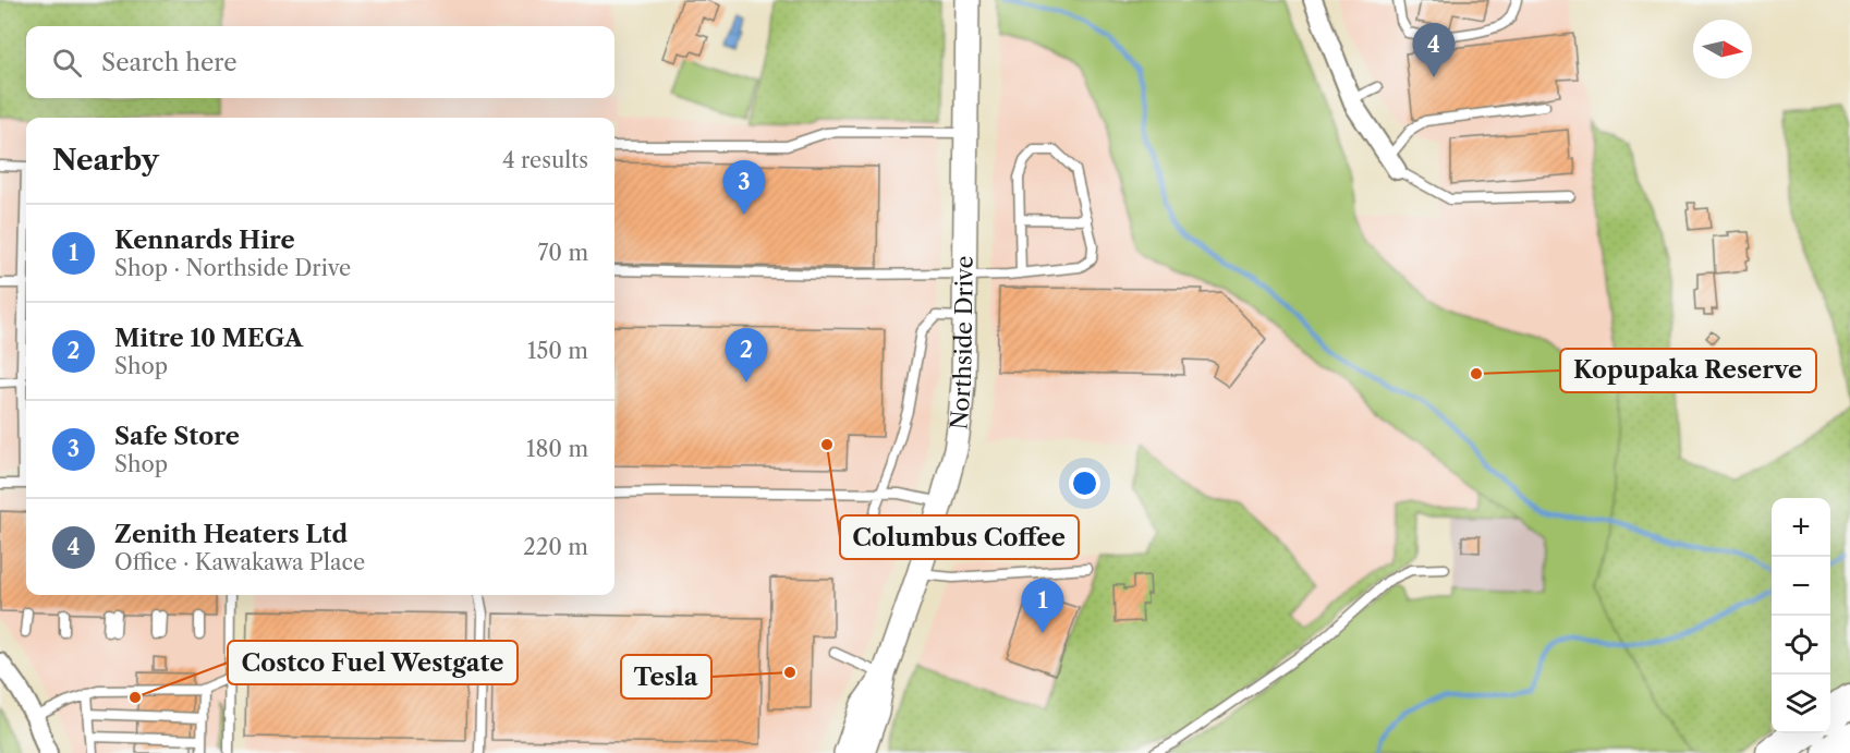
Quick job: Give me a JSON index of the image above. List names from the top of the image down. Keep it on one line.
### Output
{"streets":{"street":["Northside Drive"]},"places":["Kopupaka Reserve","Columbus Coffee","Tesla","Costco Fuel Westgate"],"north":"right","page":{"pins":["4","3","2","1"],"search":"Search here","heading":["Nearby","4 results"],"list":[{"mark":"1","name":"Kennards Hire","note":"Shop · Northside Drive","value":"70 m"},{"mark":"2","name":"Mitre 10 MEGA","note":"Shop","value":"150 m"},{"mark":"3","name":"Safe Store","note":"Shop","value":"180 m"},{"mark":"4","name":"Zenith Heaters Ltd","note":"Office · Kawakawa Place","value":"220 m"}],"map_buttons":["+","−"]}}
